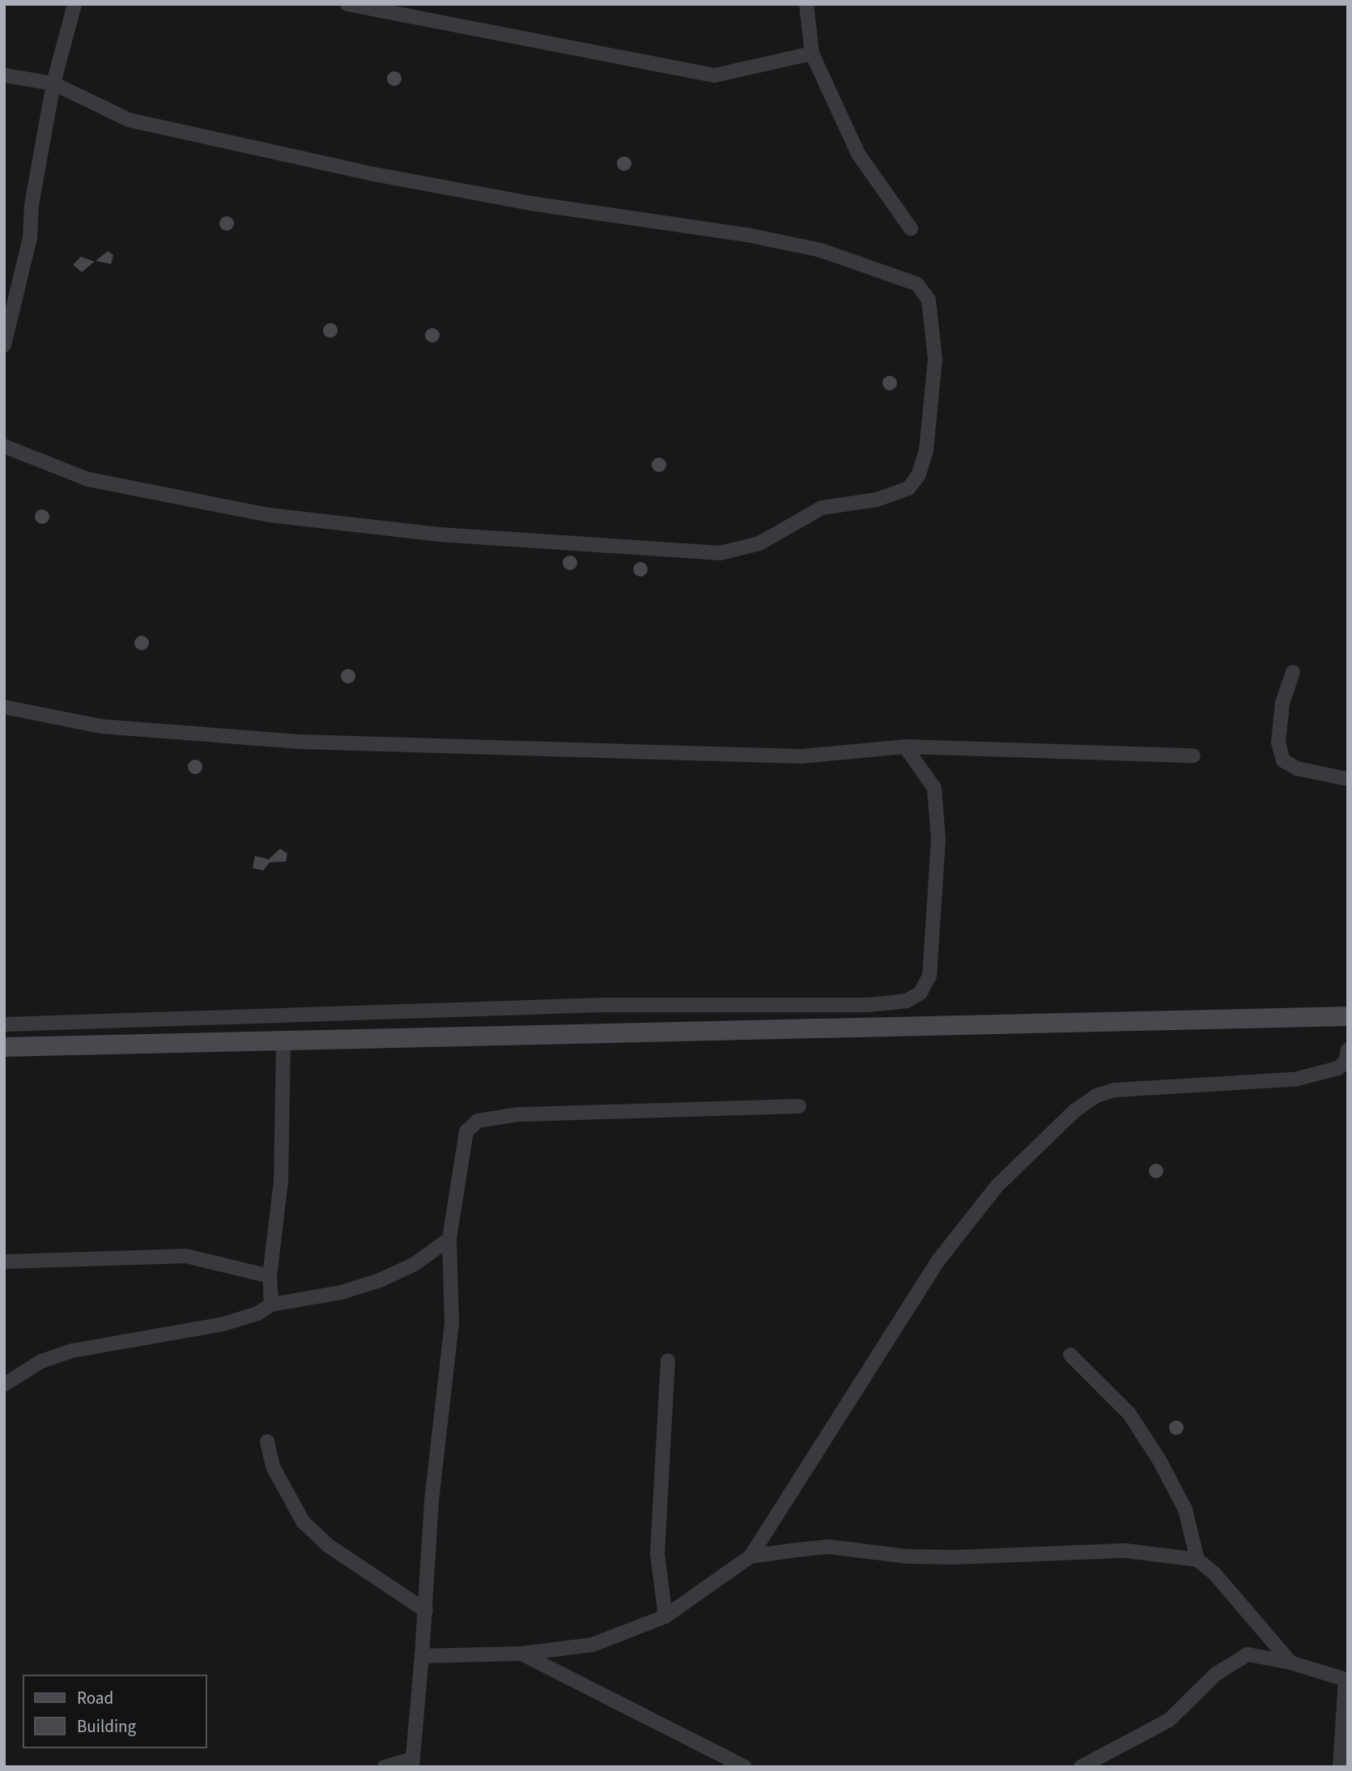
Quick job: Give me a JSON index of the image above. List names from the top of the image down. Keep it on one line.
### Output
{"legend":["Road","Building"]}
